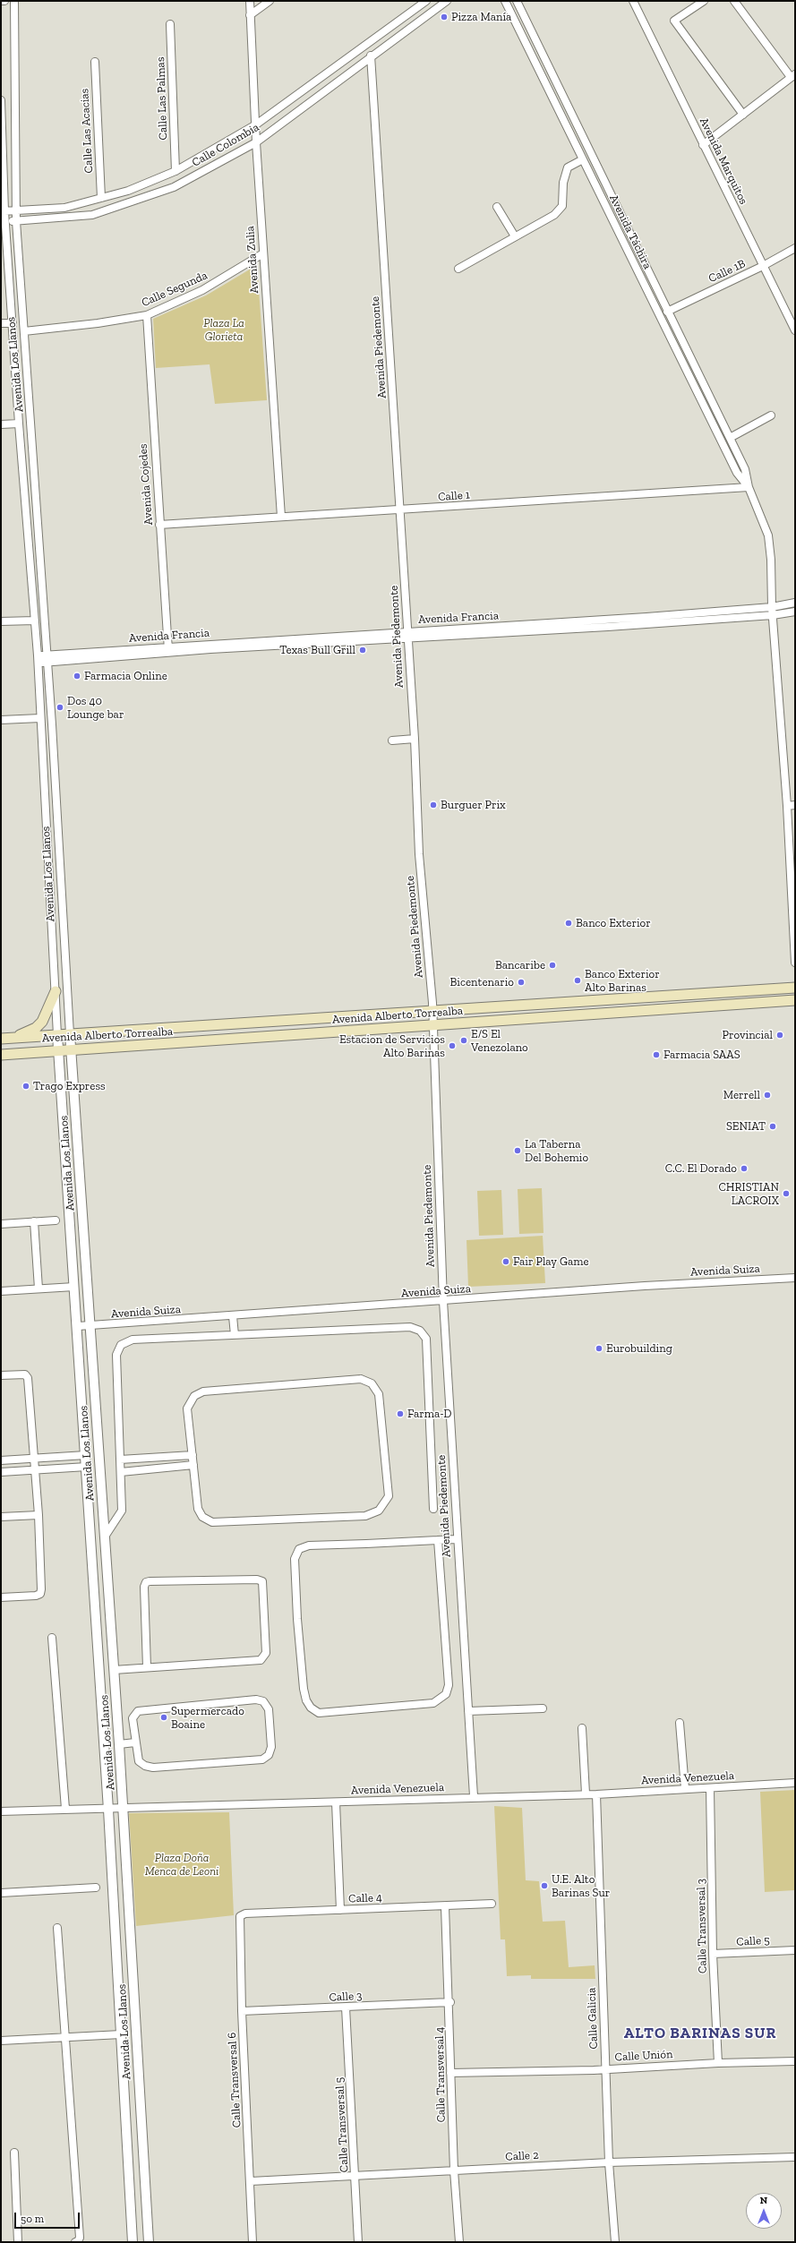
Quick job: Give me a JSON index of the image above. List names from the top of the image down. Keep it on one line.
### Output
{"streets":{"main road":["Avenida Alberto Torrealba"],"street":["Calle Las Palmas","Calle Las Acacias","Calle Colombia","Avenida Marquitos","Avenida Táchira","Avenida Zulia","Calle 1B","Calle Segunda","Avenida Piedemonte","Avenida Los Llanos","Avenida Cojedes","Calle 1","Avenida Francia","Avenida Suiza","Avenida Venezuela","Calle 4","Calle Transversal 3","Calle 5","Calle 3","Calle Galicia","Calle Unión","Calle Transversal 4","Calle Transversal 6","Calle Transversal 5","Calle 2"]},"crossings":[["Calle Las Palmas","Calle Colombia"],["Calle Las Acacias","Calle Colombia"],["Calle Colombia","Avenida Zulia"],["Calle Colombia","Avenida Piedemonte"],["Calle Colombia","Avenida Los Llanos"],["Avenida Marquitos","Calle 1B"],["Avenida Táchira","Calle 1"],["Avenida Zulia","Calle Segunda"],["Avenida Zulia","Calle 1"],["Calle Segunda","Avenida Los Llanos"],["Calle Segunda","Avenida Cojedes"],["Avenida Piedemonte","Calle 1"],["Avenida Piedemonte","Avenida Francia"],["Avenida Piedemonte","Avenida Alberto Torrealba"],["Avenida Piedemonte","Avenida Suiza"],["Avenida Piedemonte","Avenida Venezuela"],["Avenida Los Llanos","Avenida Francia"],["Avenida Los Llanos","Avenida Alberto Torrealba"],["Avenida Los Llanos","Avenida Suiza"],["Avenida Los Llanos","Avenida Venezuela"],["Avenida Cojedes","Calle 1"],["Avenida Cojedes","Avenida Francia"],["Avenida Venezuela","Calle Transversal 3"],["Avenida Venezuela","Calle Galicia"],["Calle 4","Calle Transversal 4"],["Calle 4","Calle Transversal 6"],["Calle Transversal 3","Calle 5"],["Calle Transversal 3","Calle Unión"],["Calle 3","Calle Transversal 4"],["Calle 3","Calle Transversal 6"],["Calle 3","Calle Transversal 5"],["Calle Galicia","Calle Unión"],["Calle Galicia","Calle 2"],["Calle Unión","Calle Transversal 4"],["Calle Transversal 4","Calle 2"],["Calle Transversal 6","Calle 2"],["Calle Transversal 5","Calle 2"]],"districts":["ALTO BARINAS SUR"],"parks":["Plaza La Glorieta","Plaza Doña Menca de Leoni"],"places":["Pizza Manía","Texas Bull Grill","Farmacia Online","Dos 40 Lounge bar","Burguer Prix","Banco Exterior","Bancaribe","Banco Exterior Alto Barinas","Bicentenario","Provincial","E/S El Venezolano","Estacion de Servicios Alto Barinas","Farmacia SAAS","Trago Express","Merrell","SENIAT","La Taberna Del Bohemio","C.C. El Dorado","CHRISTIAN LACROIX","Fair Play Game","Eurobuilding","Farma-D","Supermercado Boaine","U.E. Alto Barinas Sur"],"scale_bar":"50 m","north":"top"}
